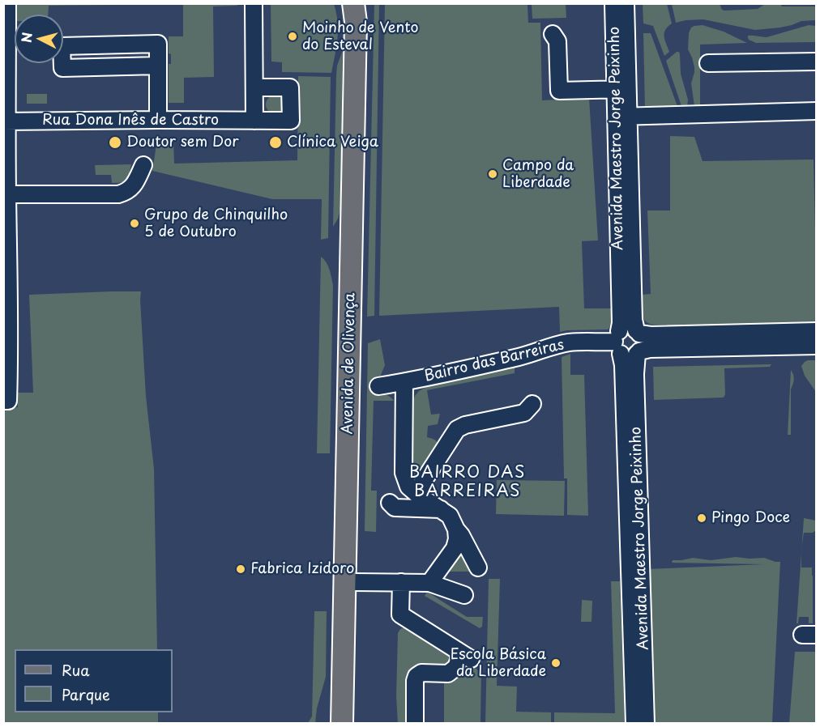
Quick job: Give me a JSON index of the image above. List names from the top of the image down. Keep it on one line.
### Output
{"streets":{"main road":["Avenida de Olivença"],"street":["Rua Dona Inês de Castro","Avenida Maestro Jorge Peixinho","Bairro das Barreiras"]},"crossings":[["Avenida Maestro Jorge Peixinho","Bairro das Barreiras"]],"districts":["BAIRRO DAS BARREIRAS"],"places":["Moinho de Vento do Esteval","Doutor sem Dor","Clínica Veiga","Campo da Liberdade","Grupo de Chinquilho 5 de Outubro","Pingo Doce","Fabrica Izidoro","Escola Básica da Liberdade"],"legend":["Rua","Parque"],"north":"left"}
